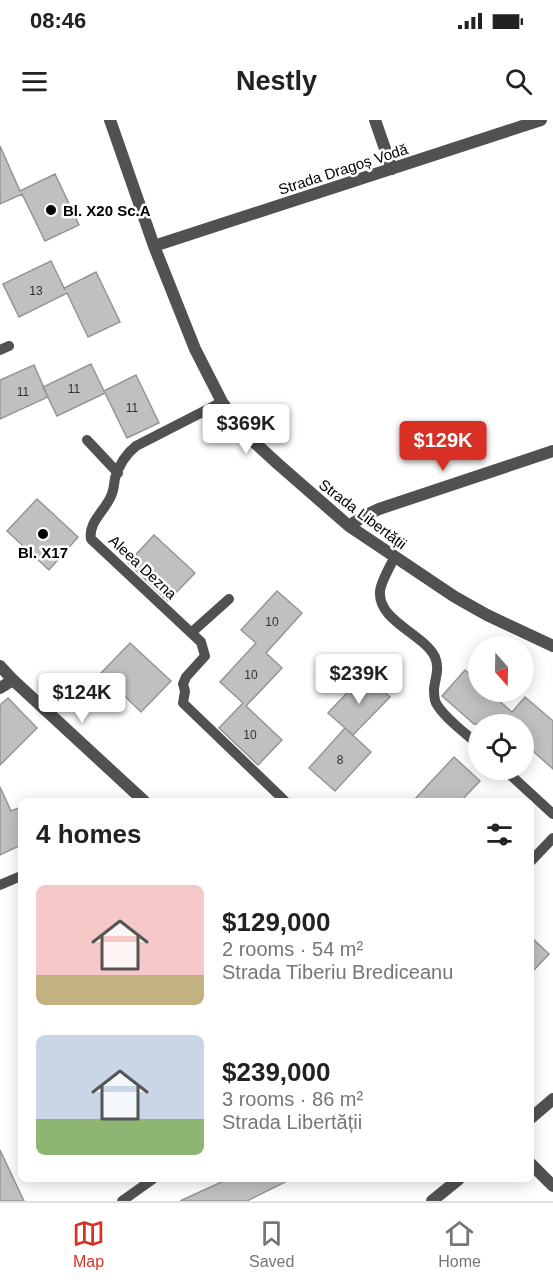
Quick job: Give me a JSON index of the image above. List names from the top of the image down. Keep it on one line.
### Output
{"streets":{"street":["Strada Dragoș Vodă","Strada Libertății"],"lane":["Aleea Dezna"]},"crossings":[["Strada Dragoș Vodă","Strada Libertății"],["Strada Libertății","Aleea Dezna"]],"places":["Bl. X20 Sc.A","Bl. X17"],"house_numbers":["13","11","11","11","10","10","10","8"],"north":"bottom","page":{"status":"08:46","header":"Nestly","price":["$369K","$129K","$239K","$124K"],"heading":"4 homes","list":[{"name":"$129,000","note":"2 rooms · 54 m² · Strada Tiberiu Brediceanu"},{"name":"$239,000","note":"3 rooms · 86 m² · Strada Libertății"}],"tabs":["Map","Saved","Home"]}}
